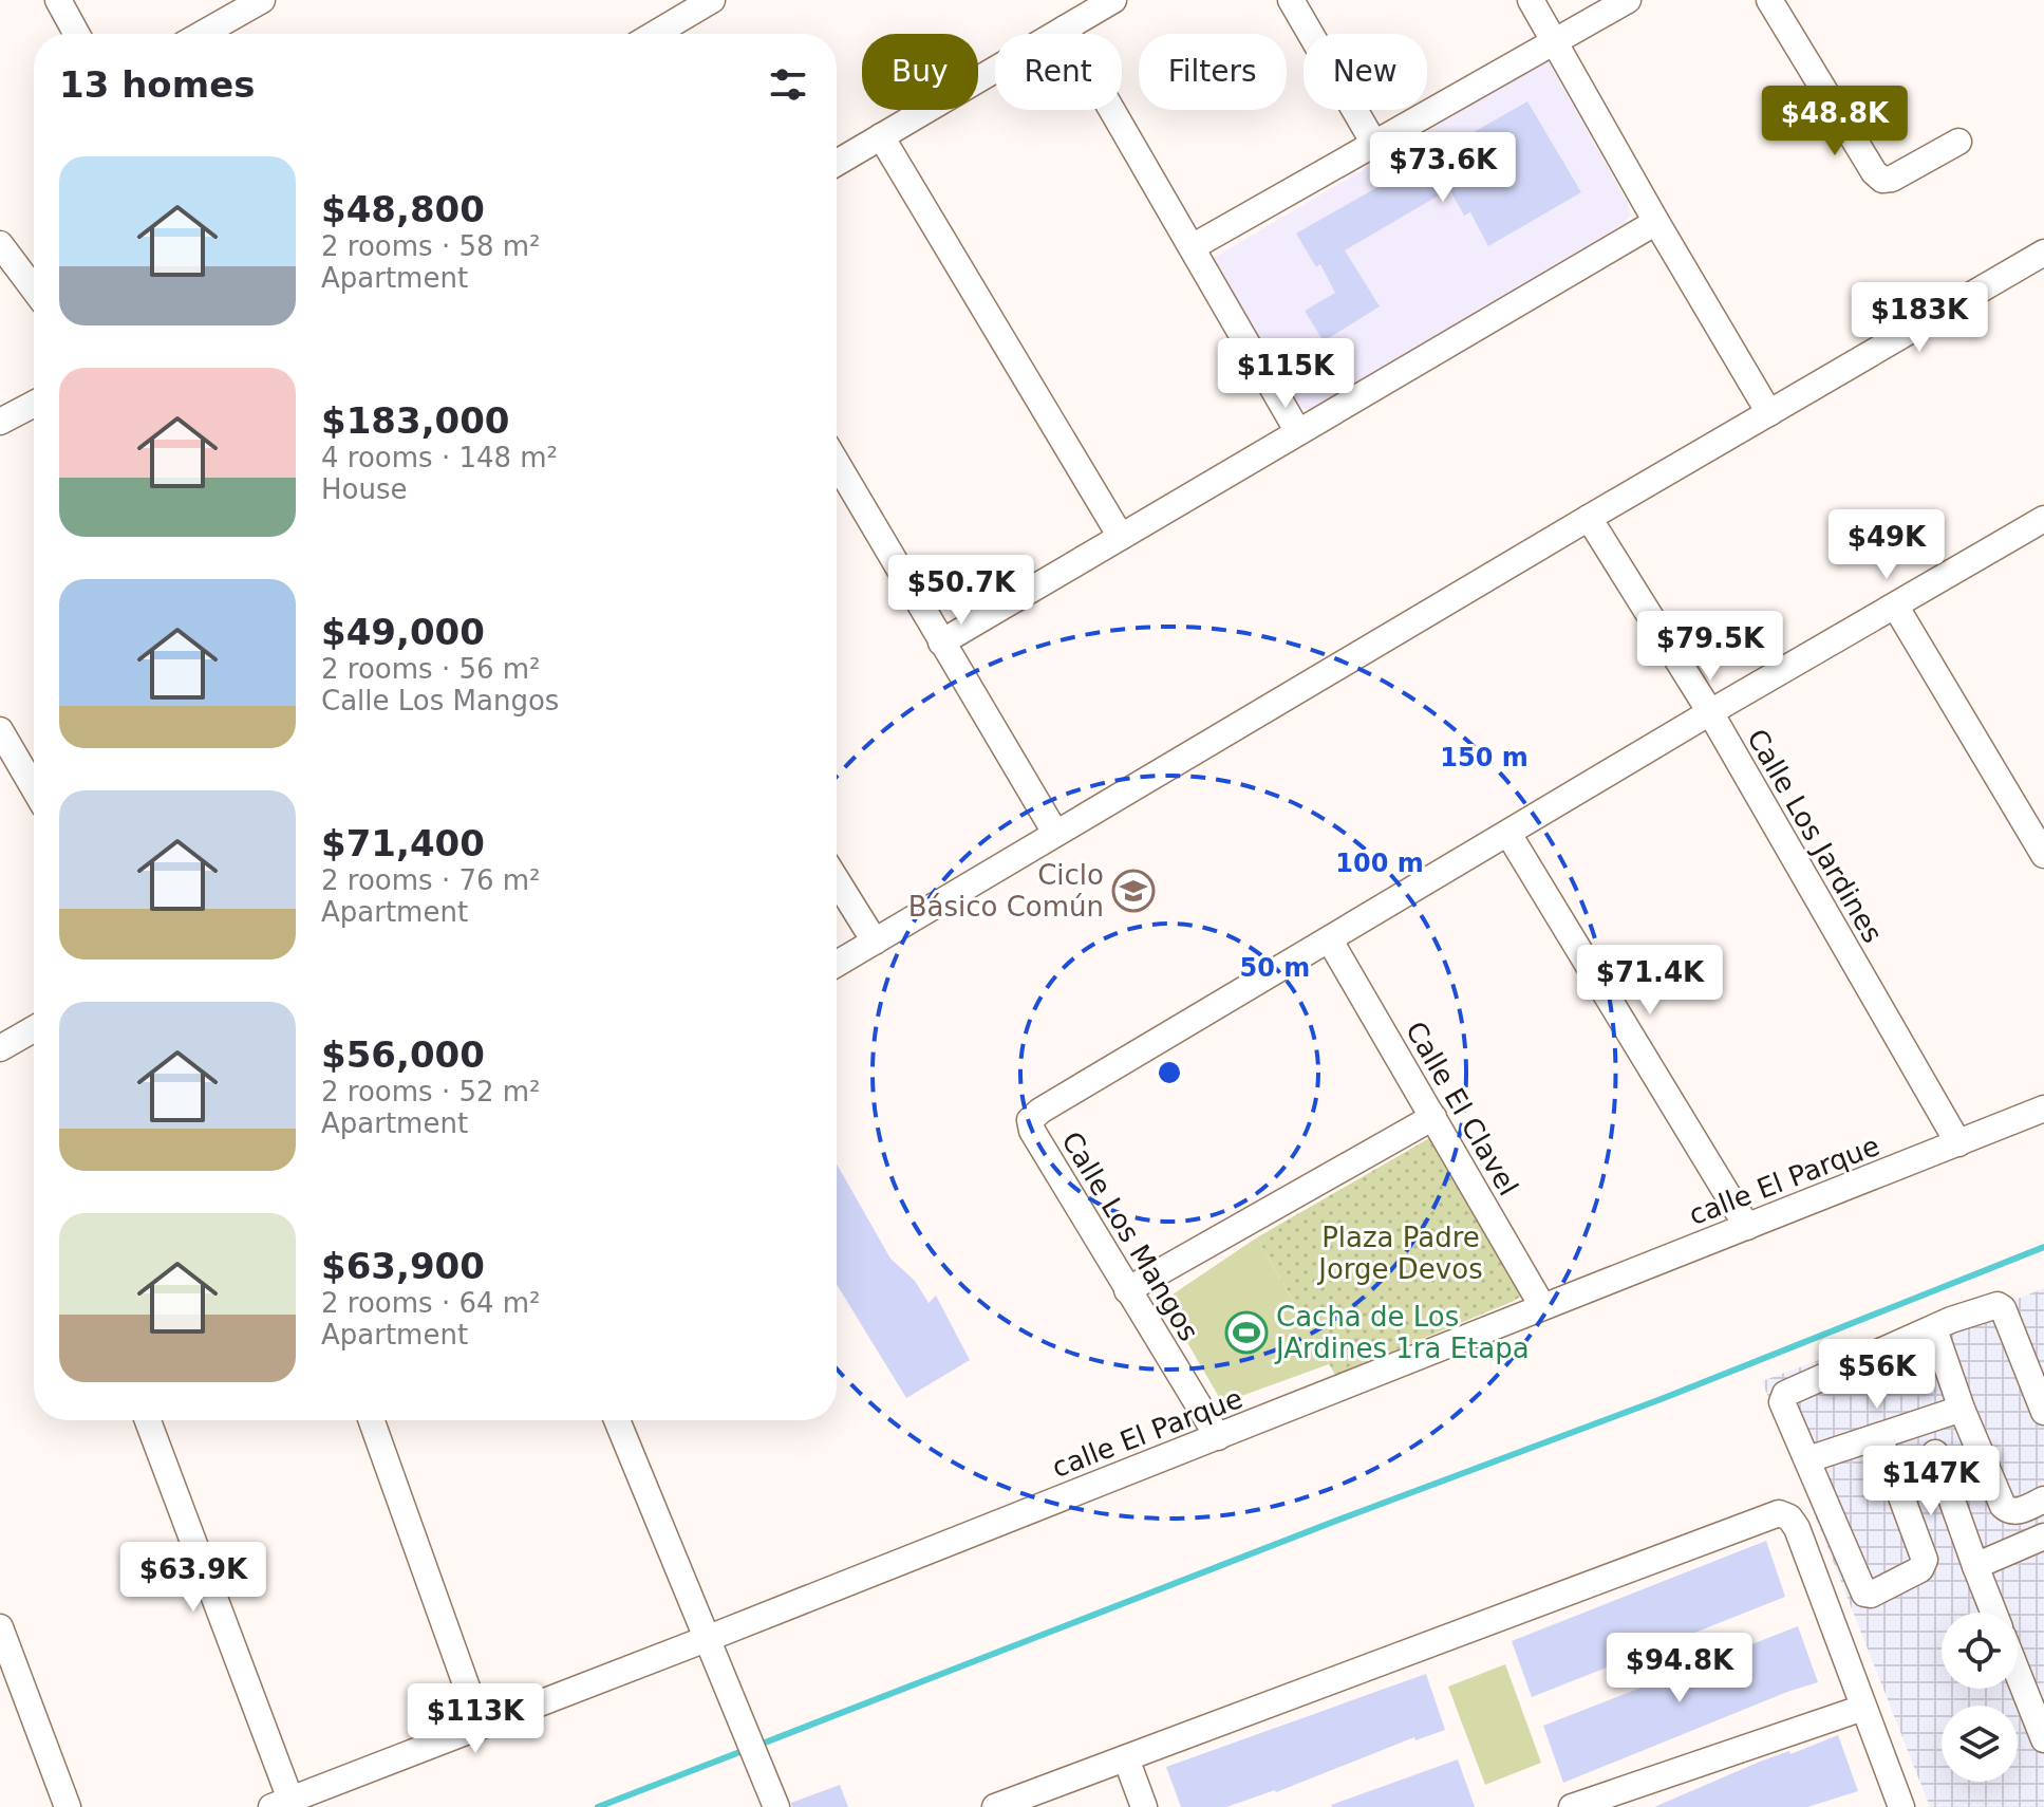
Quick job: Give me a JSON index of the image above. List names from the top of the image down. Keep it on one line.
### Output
{"streets":{"street":["Calle Los Jardines","Calle El Clavel","calle El Parque","Calle Los Mangos"]},"crossings":[["Calle Los Jardines","calle El Parque"],["Calle Los Jardines","Calle Los Mangos"],["Calle El Clavel","calle El Parque"],["Calle El Clavel","Calle Los Mangos"],["calle El Parque","Calle Los Mangos"]],"parks":["Plaza Padre Jorge Devos"],"places":{"school or university":["Ciclo Básico Común"],"sports":["Cacha de Los JArdines 1ra Etapa"]},"page":{"chip":["Buy","Rent","Filters","New"],"heading":"13 homes","price":["$48.8K","$73.6K","$183K","$115K","$49K","$50.7K","$79.5K","$71.4K","$56K","$147K","$63.9K","$94.8K","$113K"],"list":[{"name":"$48,800","note":"2 rooms · 58 m² · Apartment"},{"name":"$183,000","note":"4 rooms · 148 m² · House"},{"name":"$49,000","note":"2 rooms · 56 m² · Calle Los Mangos"},{"name":"$71,400","note":"2 rooms · 76 m² · Apartment"},{"name":"$56,000","note":"2 rooms · 52 m² · Apartment"},{"name":"$63,900","note":"2 rooms · 64 m² · Apartment"}]},"rings":["150 m","100 m","50 m"]}
